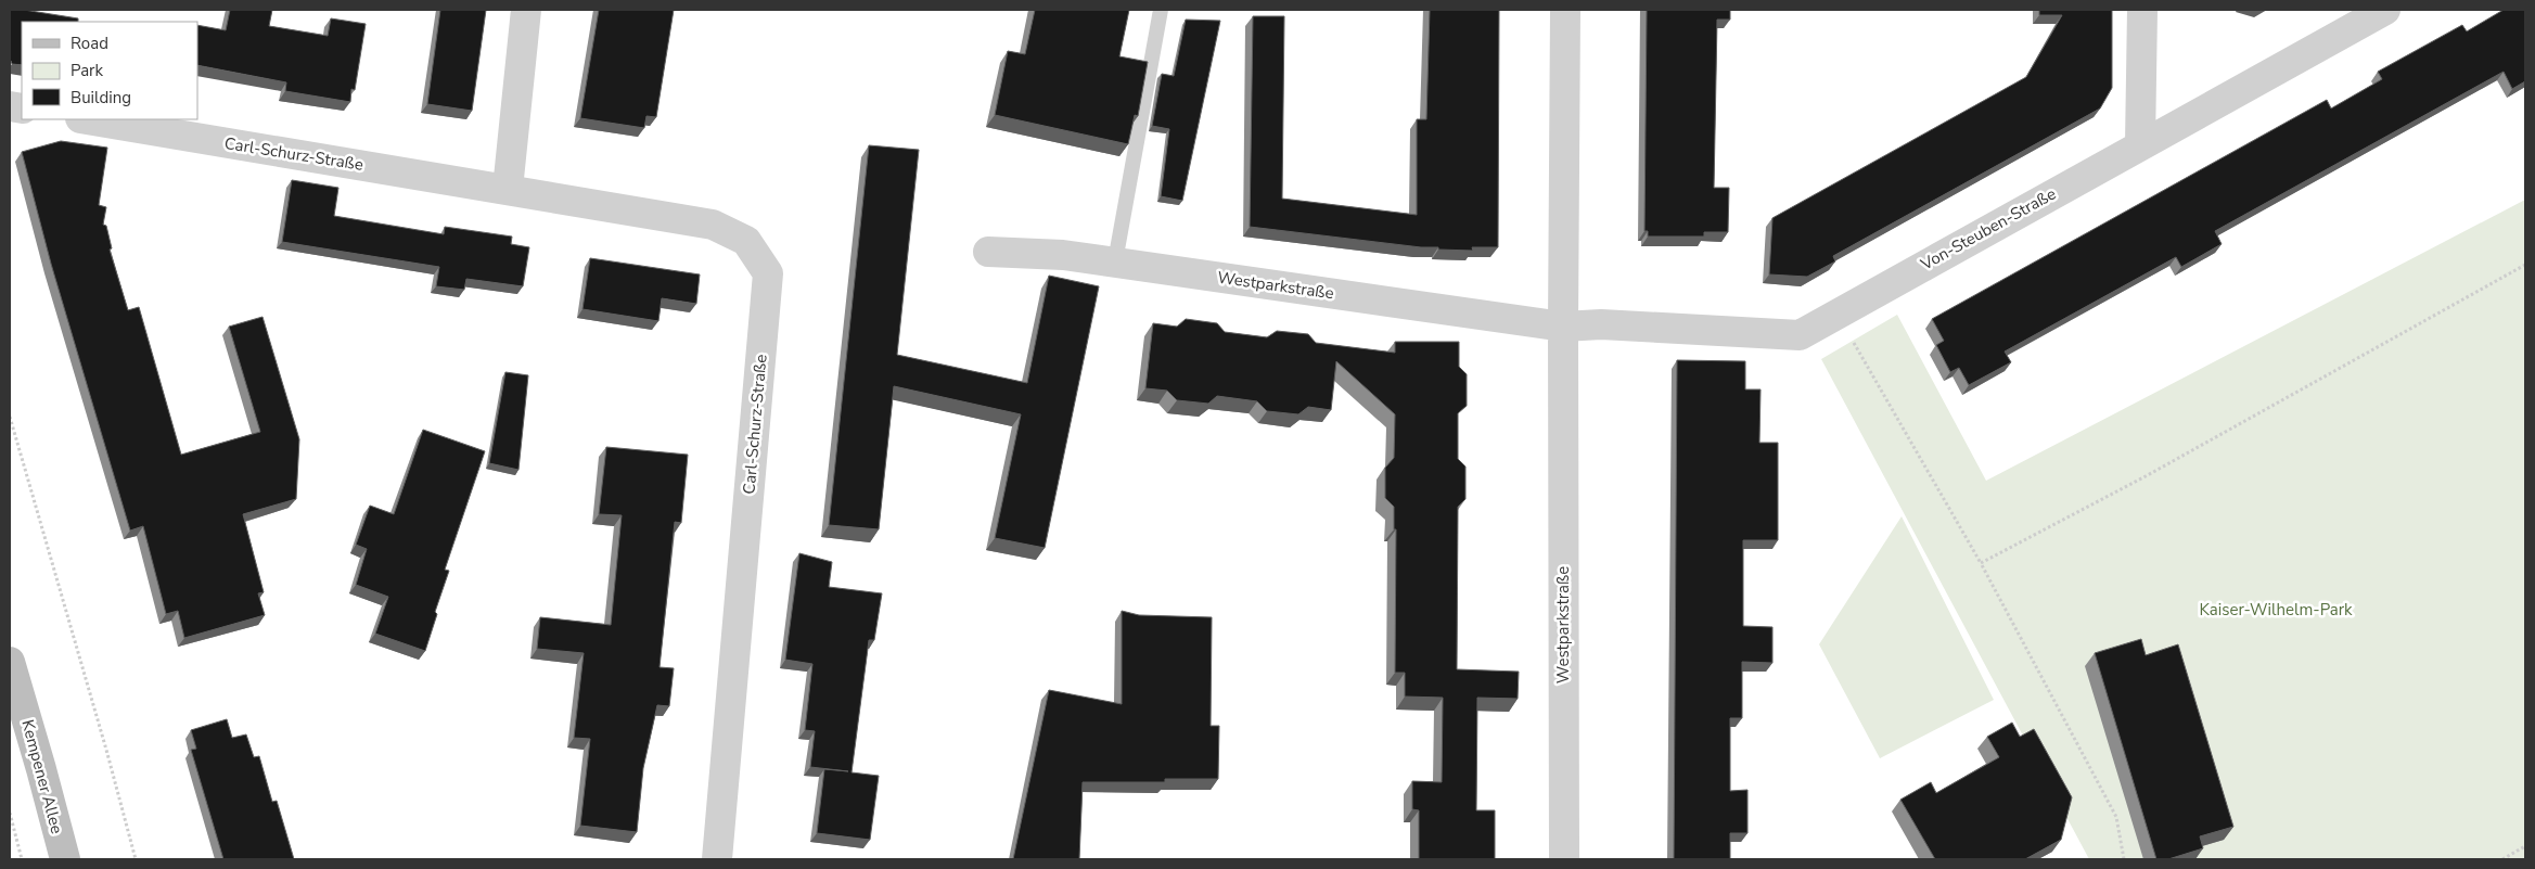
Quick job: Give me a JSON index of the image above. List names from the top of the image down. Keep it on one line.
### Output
{"streets":{"street":["Carl-Schurz-Straße","Von-Steuben-Straße","Westparkstraße","Kempener Allee"]},"crossings":[["Von-Steuben-Straße","Westparkstraße"]],"parks":["Kaiser-Wilhelm-Park"],"legend":["Road","Park","Building"]}
